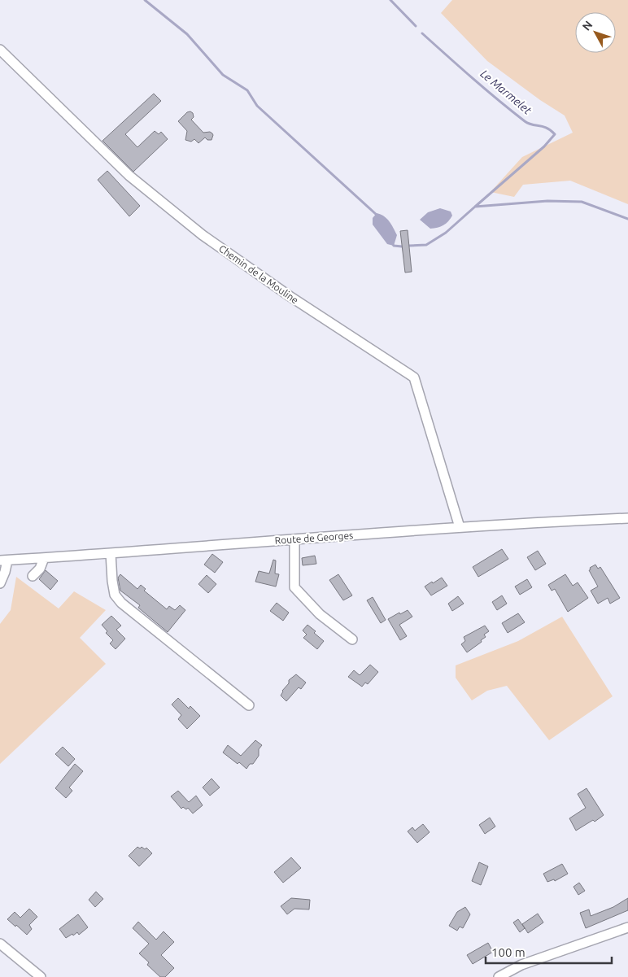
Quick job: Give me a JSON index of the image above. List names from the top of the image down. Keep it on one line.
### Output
{"streets":{"street":["Chemin de la Mouline","Route de Georges"]},"crossings":[["Chemin de la Mouline","Route de Georges"]],"water":["Le Marmelet"],"scale_bar":"100 m","north":"top left"}
